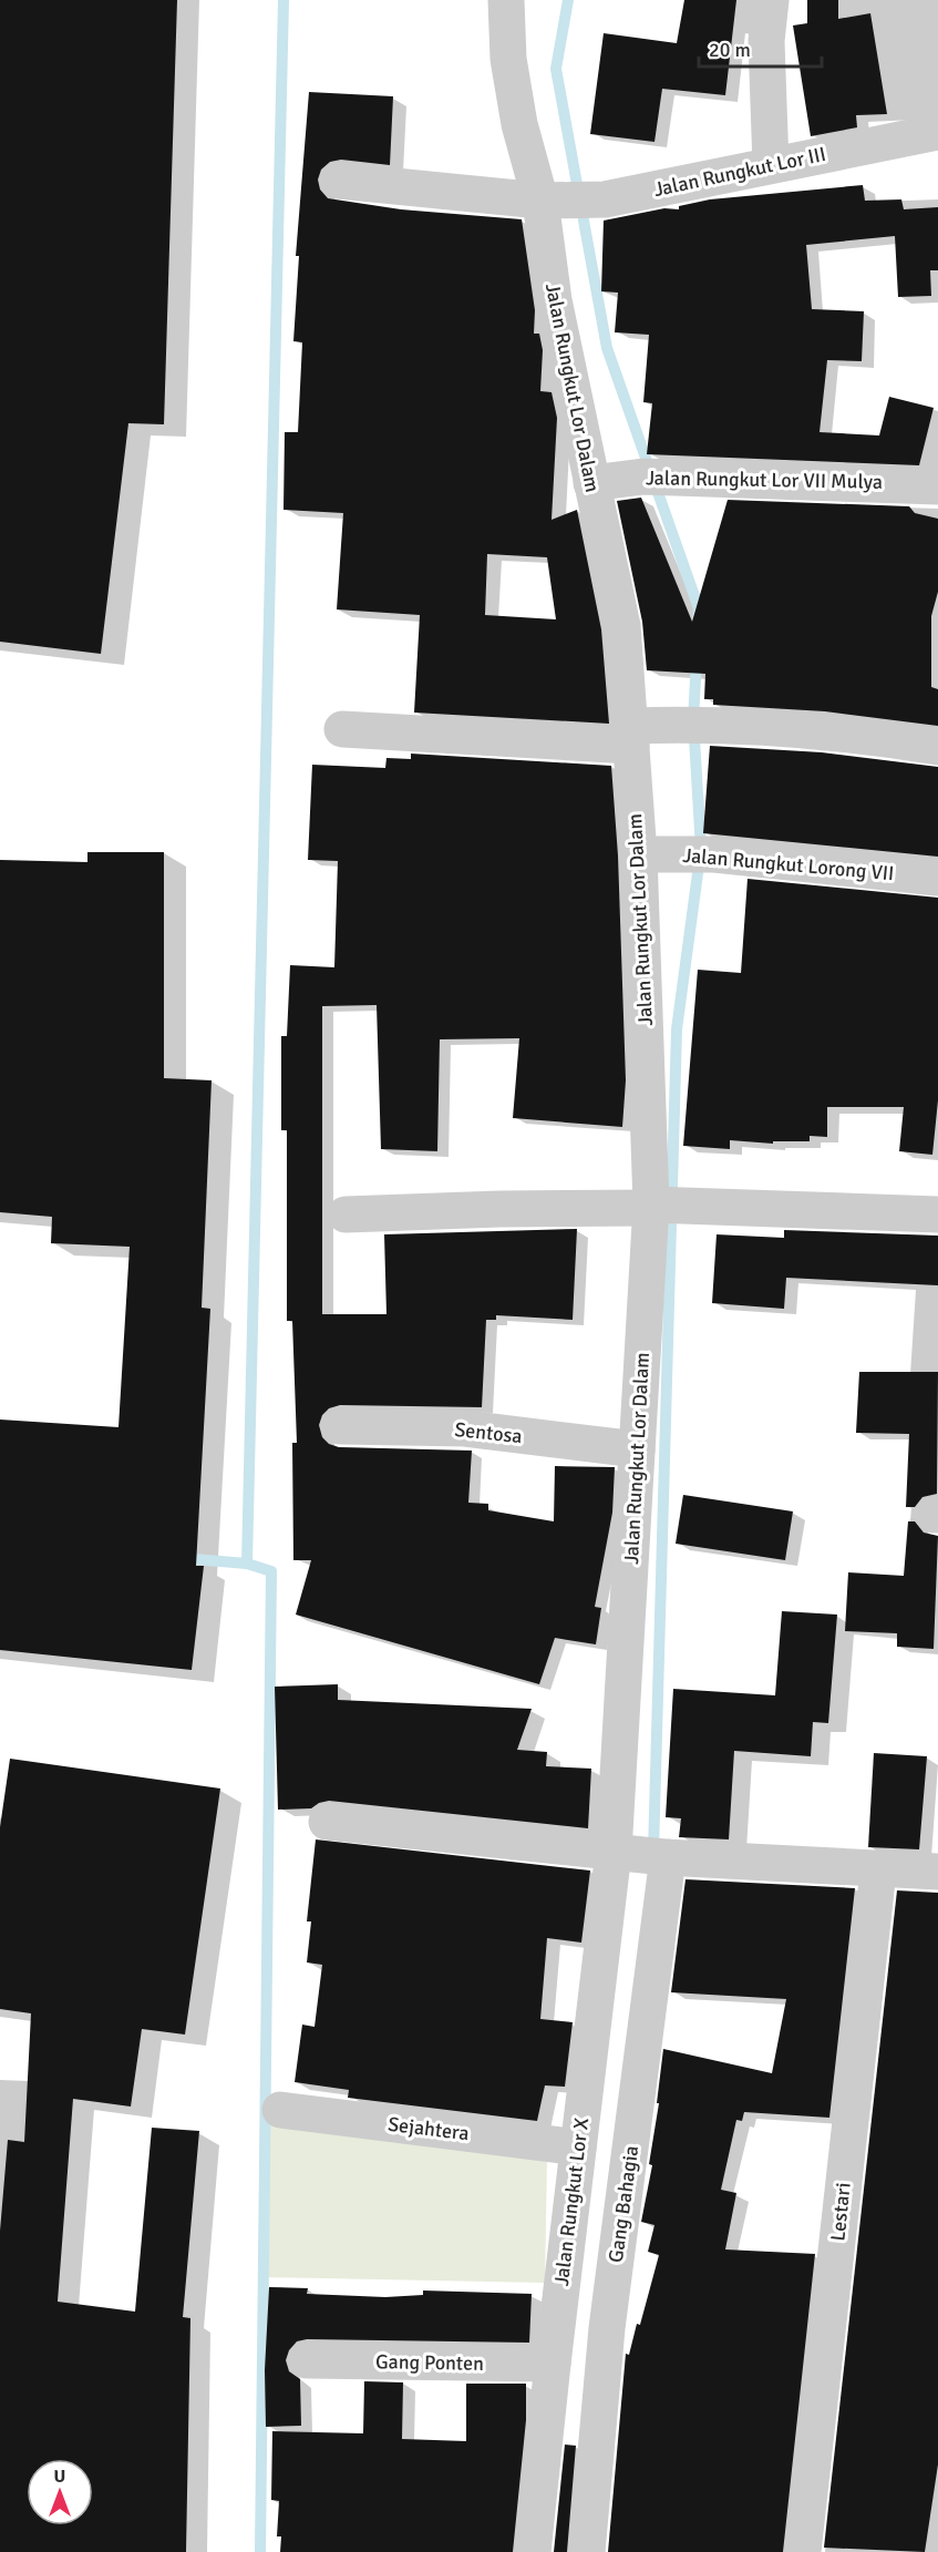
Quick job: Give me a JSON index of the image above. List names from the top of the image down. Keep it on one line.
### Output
{"streets":{"street":["Jalan Rungkut Lor III","Jalan Rungkut Lor Dalam","Jalan Rungkut Lor VII Mulya","Jalan Rungkut Lorong VII","Sentosa","Sejahtera","Jalan Rungkut Lor X","Gang Bahagia","Lestari","Gang Ponten"]},"crossings":[["Jalan Rungkut Lor III","Jalan Rungkut Lor Dalam"],["Jalan Rungkut Lor Dalam","Jalan Rungkut Lor VII Mulya"],["Jalan Rungkut Lor Dalam","Jalan Rungkut Lorong VII"],["Jalan Rungkut Lor Dalam","Sentosa"],["Jalan Rungkut Lor Dalam","Jalan Rungkut Lor X"],["Jalan Rungkut Lor Dalam","Gang Bahagia"],["Sejahtera","Jalan Rungkut Lor X"],["Jalan Rungkut Lor X","Gang Bahagia"],["Jalan Rungkut Lor X","Gang Ponten"]],"scale_bar":"20 m","north":"top"}
